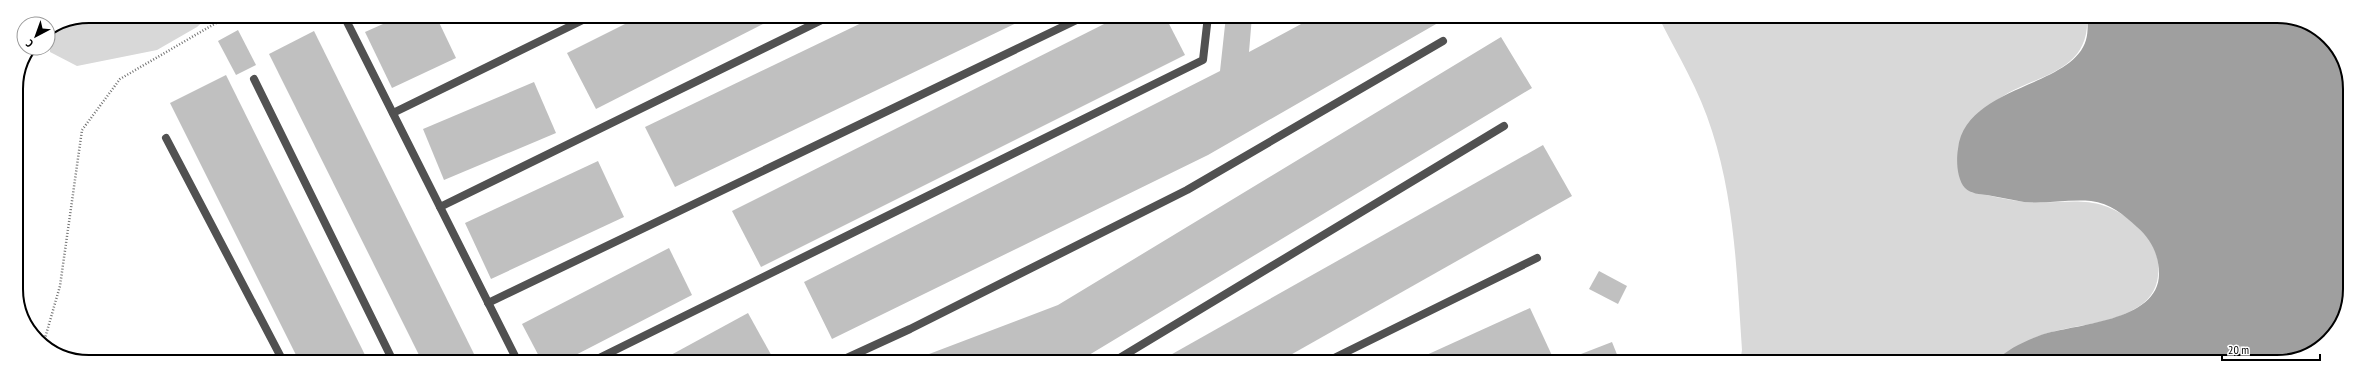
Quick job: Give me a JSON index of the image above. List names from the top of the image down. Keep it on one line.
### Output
{"scale_bar":"20 m","north":"bottom left"}
